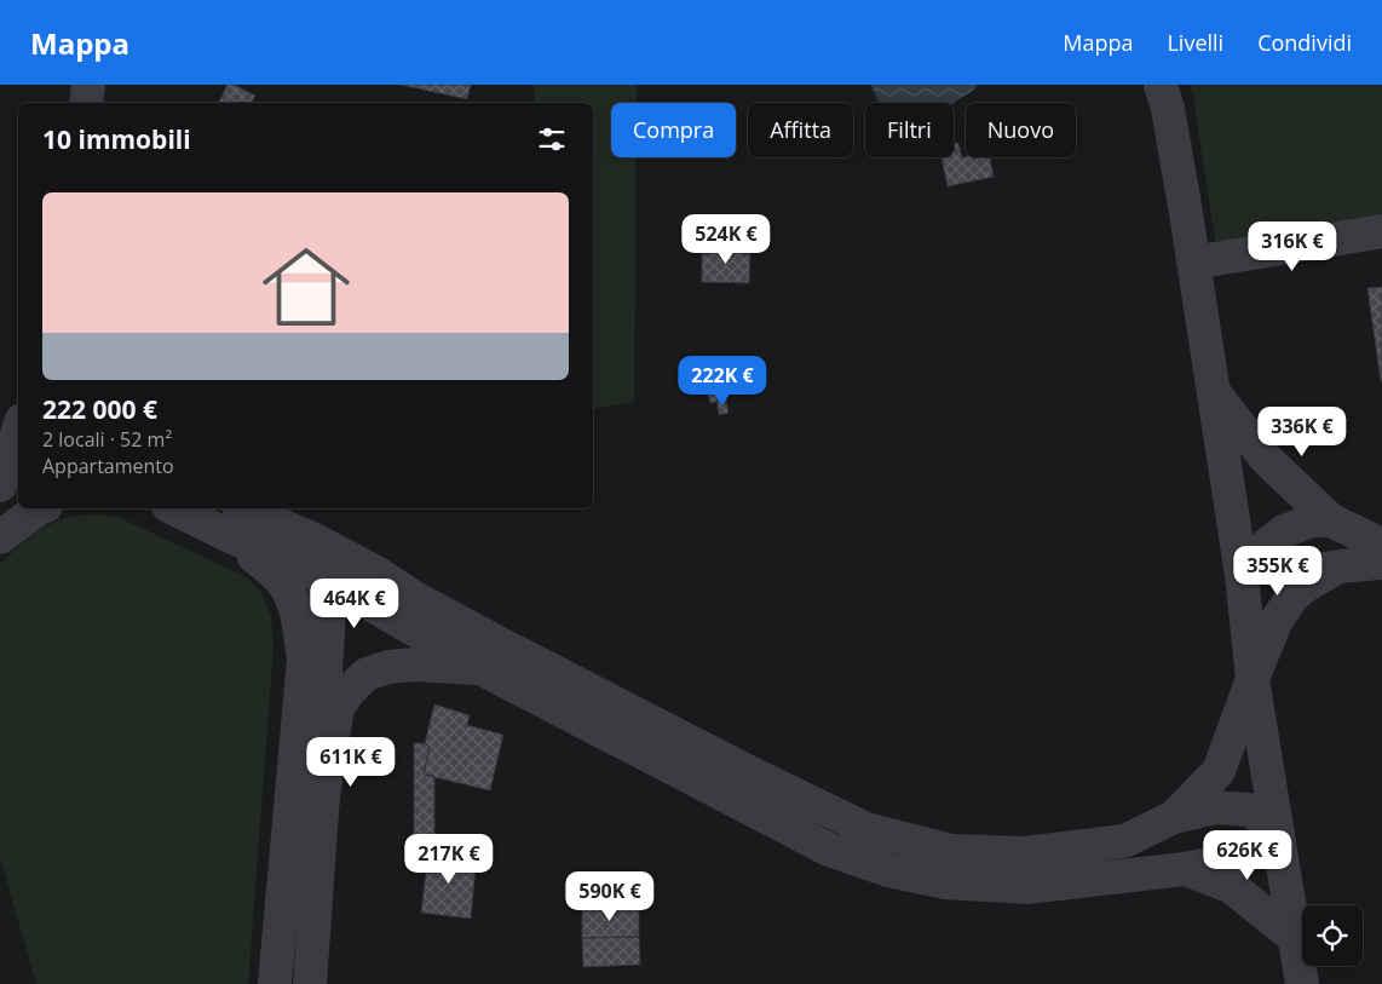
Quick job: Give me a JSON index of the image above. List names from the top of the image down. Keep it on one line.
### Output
{"page":{"header":"Mappa","nav":["Mappa","Livelli","Condividi"],"chip":["Compra","Affitta","Filtri","Nuovo"],"heading":"10 immobili","list":[{"name":"222 000 €","note":"2 locali · 52 m² · Appartamento"}],"price":["524K €","316K €","222K €","336K €","355K €","464K €","611K €","626K €","217K €","590K €"]}}
